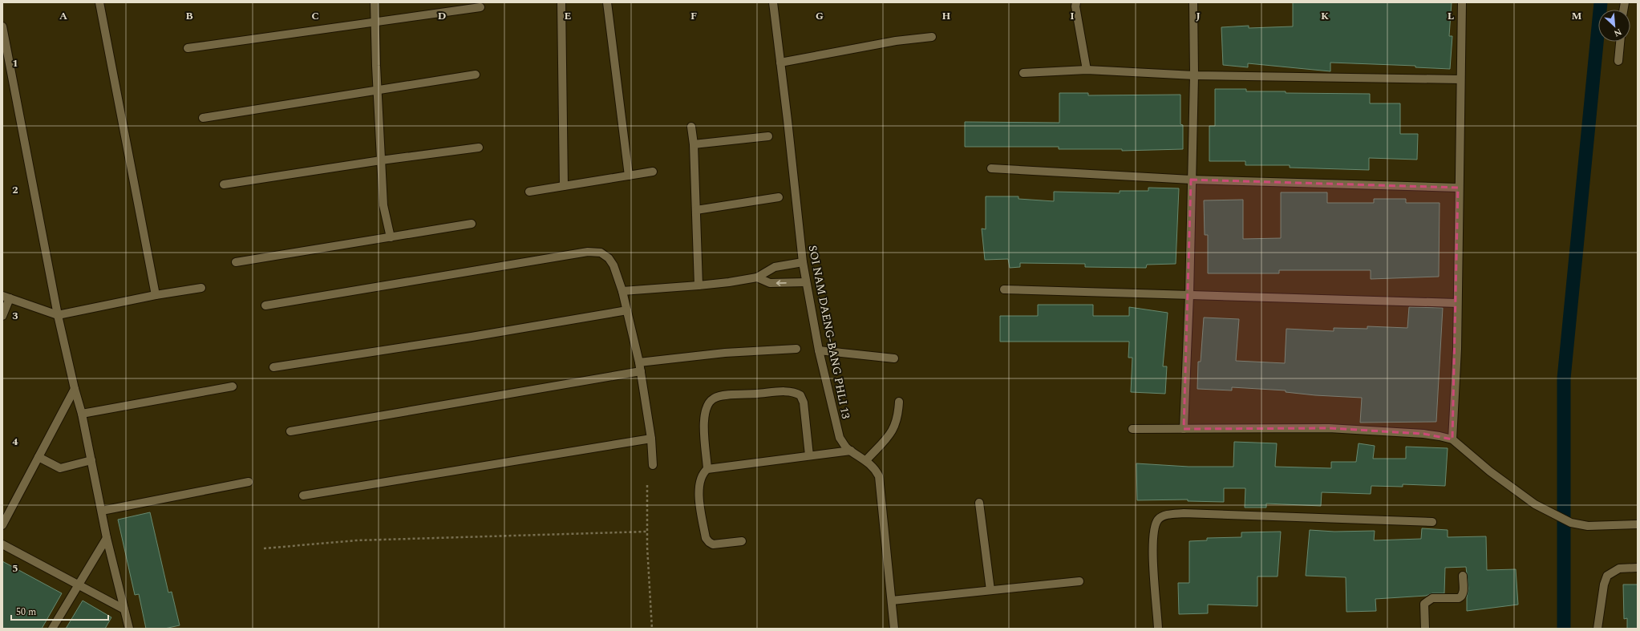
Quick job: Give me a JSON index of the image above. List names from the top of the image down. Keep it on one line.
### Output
{"streets":{"street":["SOI NAM DAENG-BANG PHLI 13"]},"scale_bar":"50 m","north":"bottom right","grid":{"columns":["A","B","C","D","E","F","G","H","I","J","K","L","M"],"rows":["1","2","3","4","5"]}}
